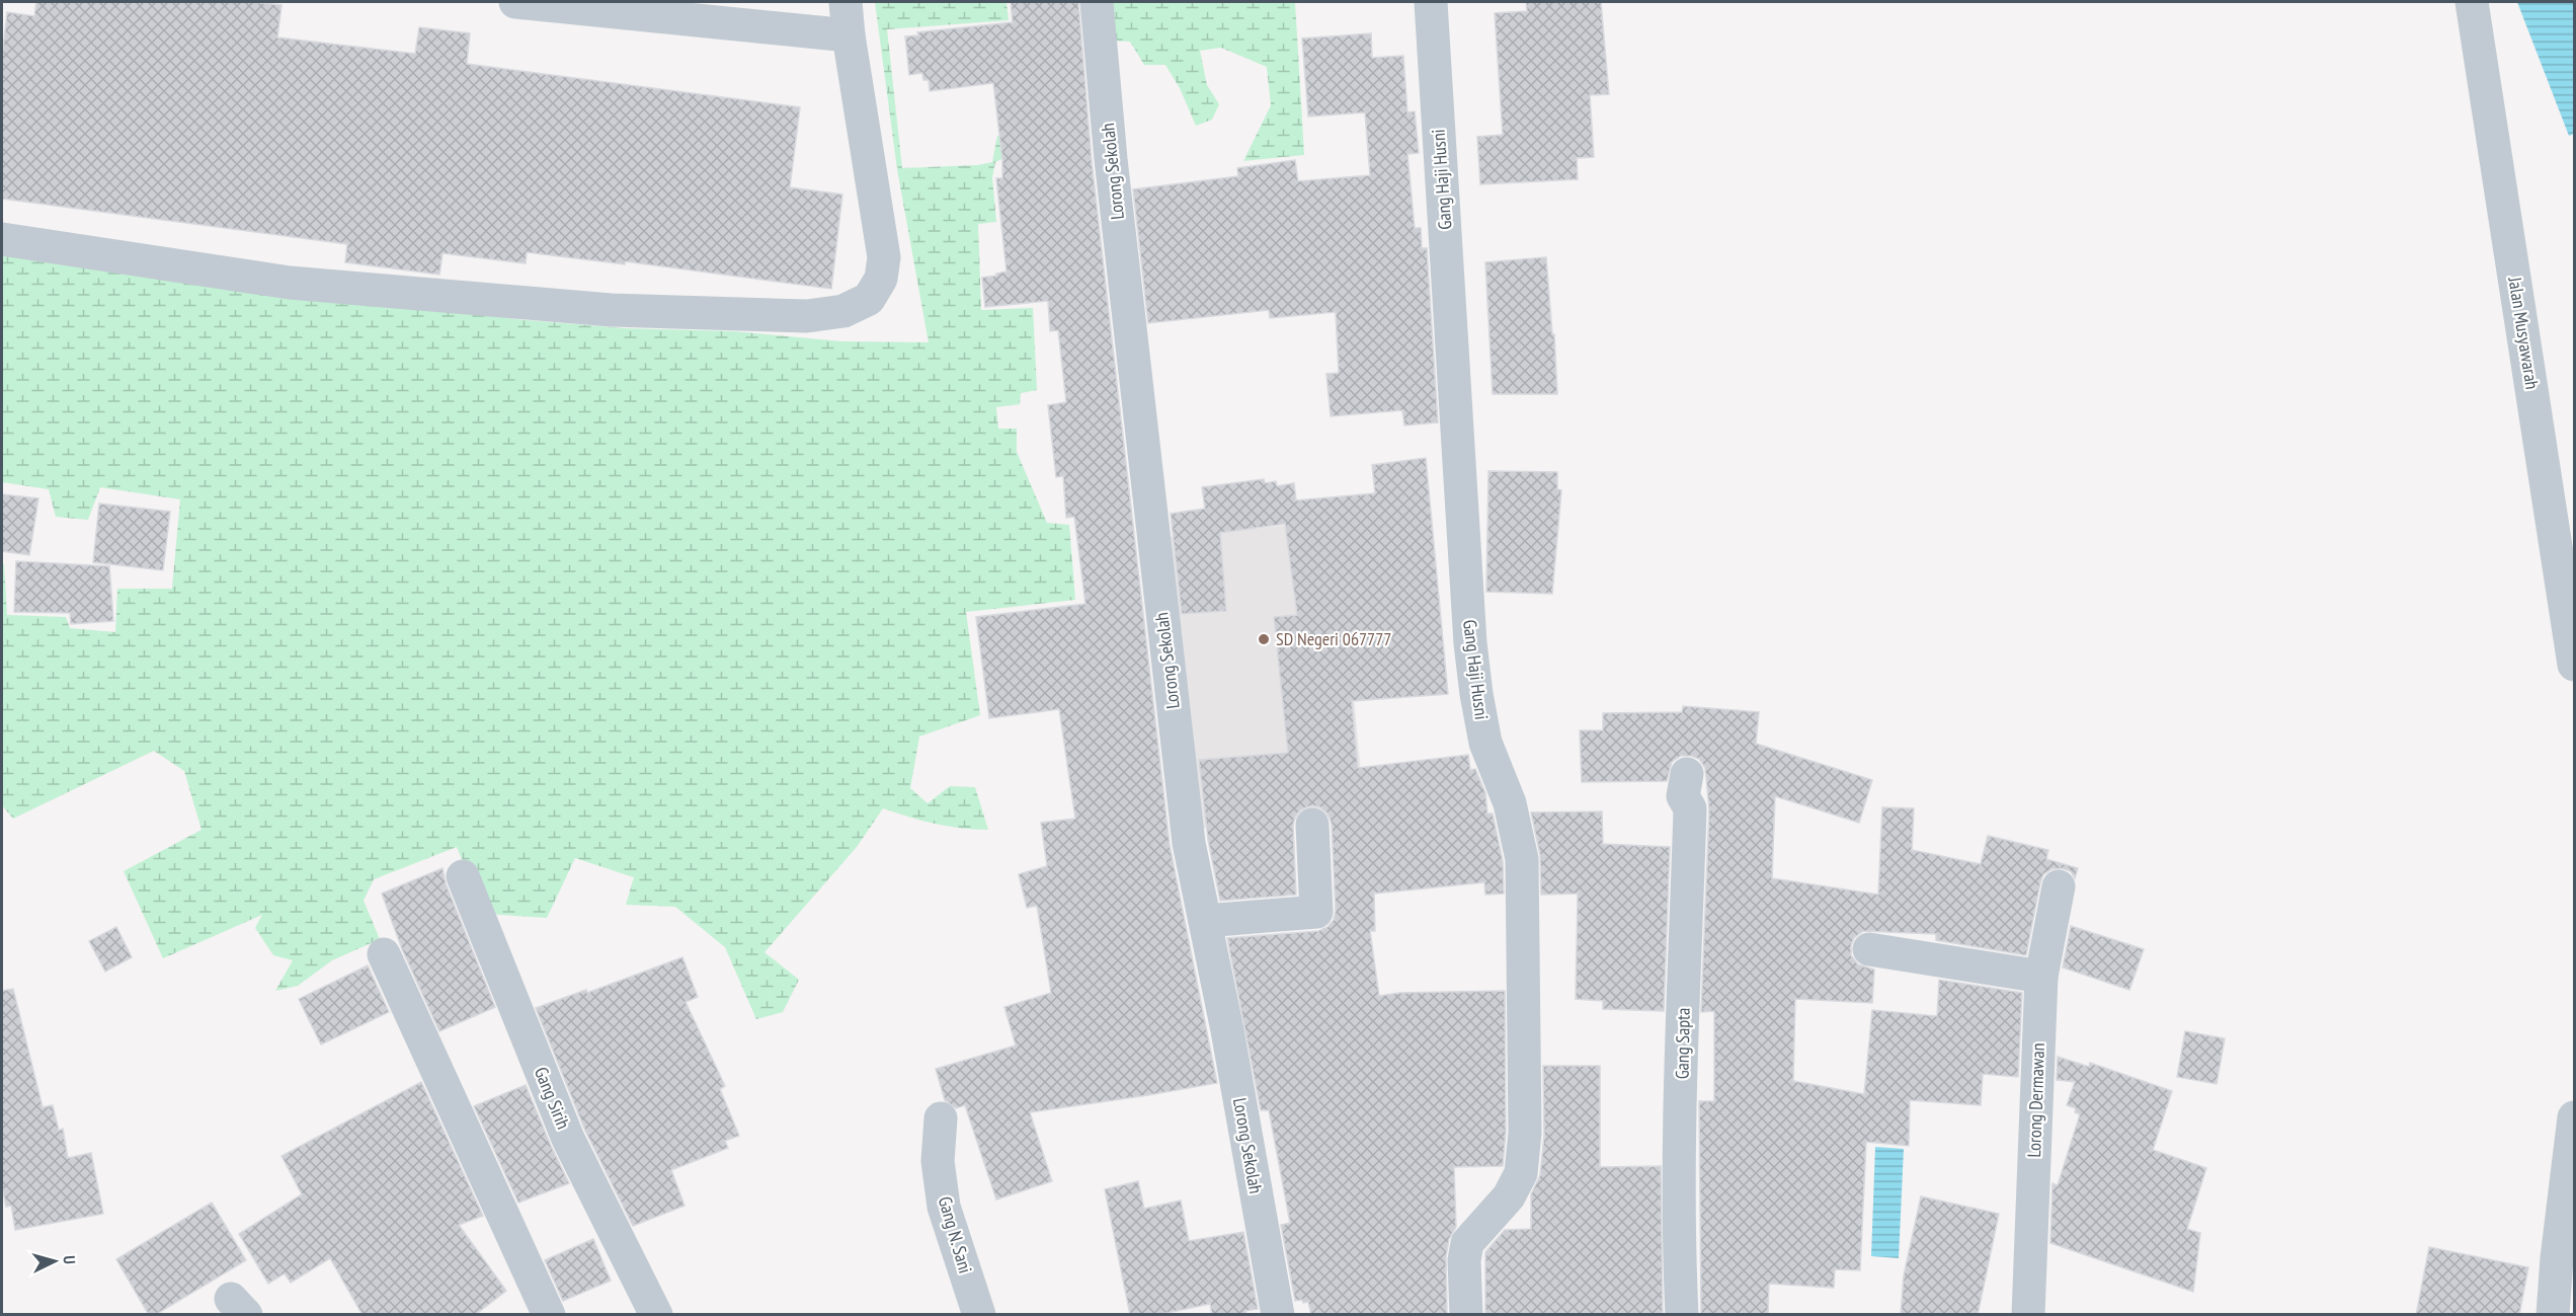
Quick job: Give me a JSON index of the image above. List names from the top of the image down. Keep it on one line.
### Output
{"streets":{"street":["Lorong Sekolah","Gang Haji Husni","Jalan Musyawarah","Gang Sapta","Gang Sirih","Lorong Dermawan","Gang N. Sani"]},"places":["SD Negeri 067777"],"north":"right"}
